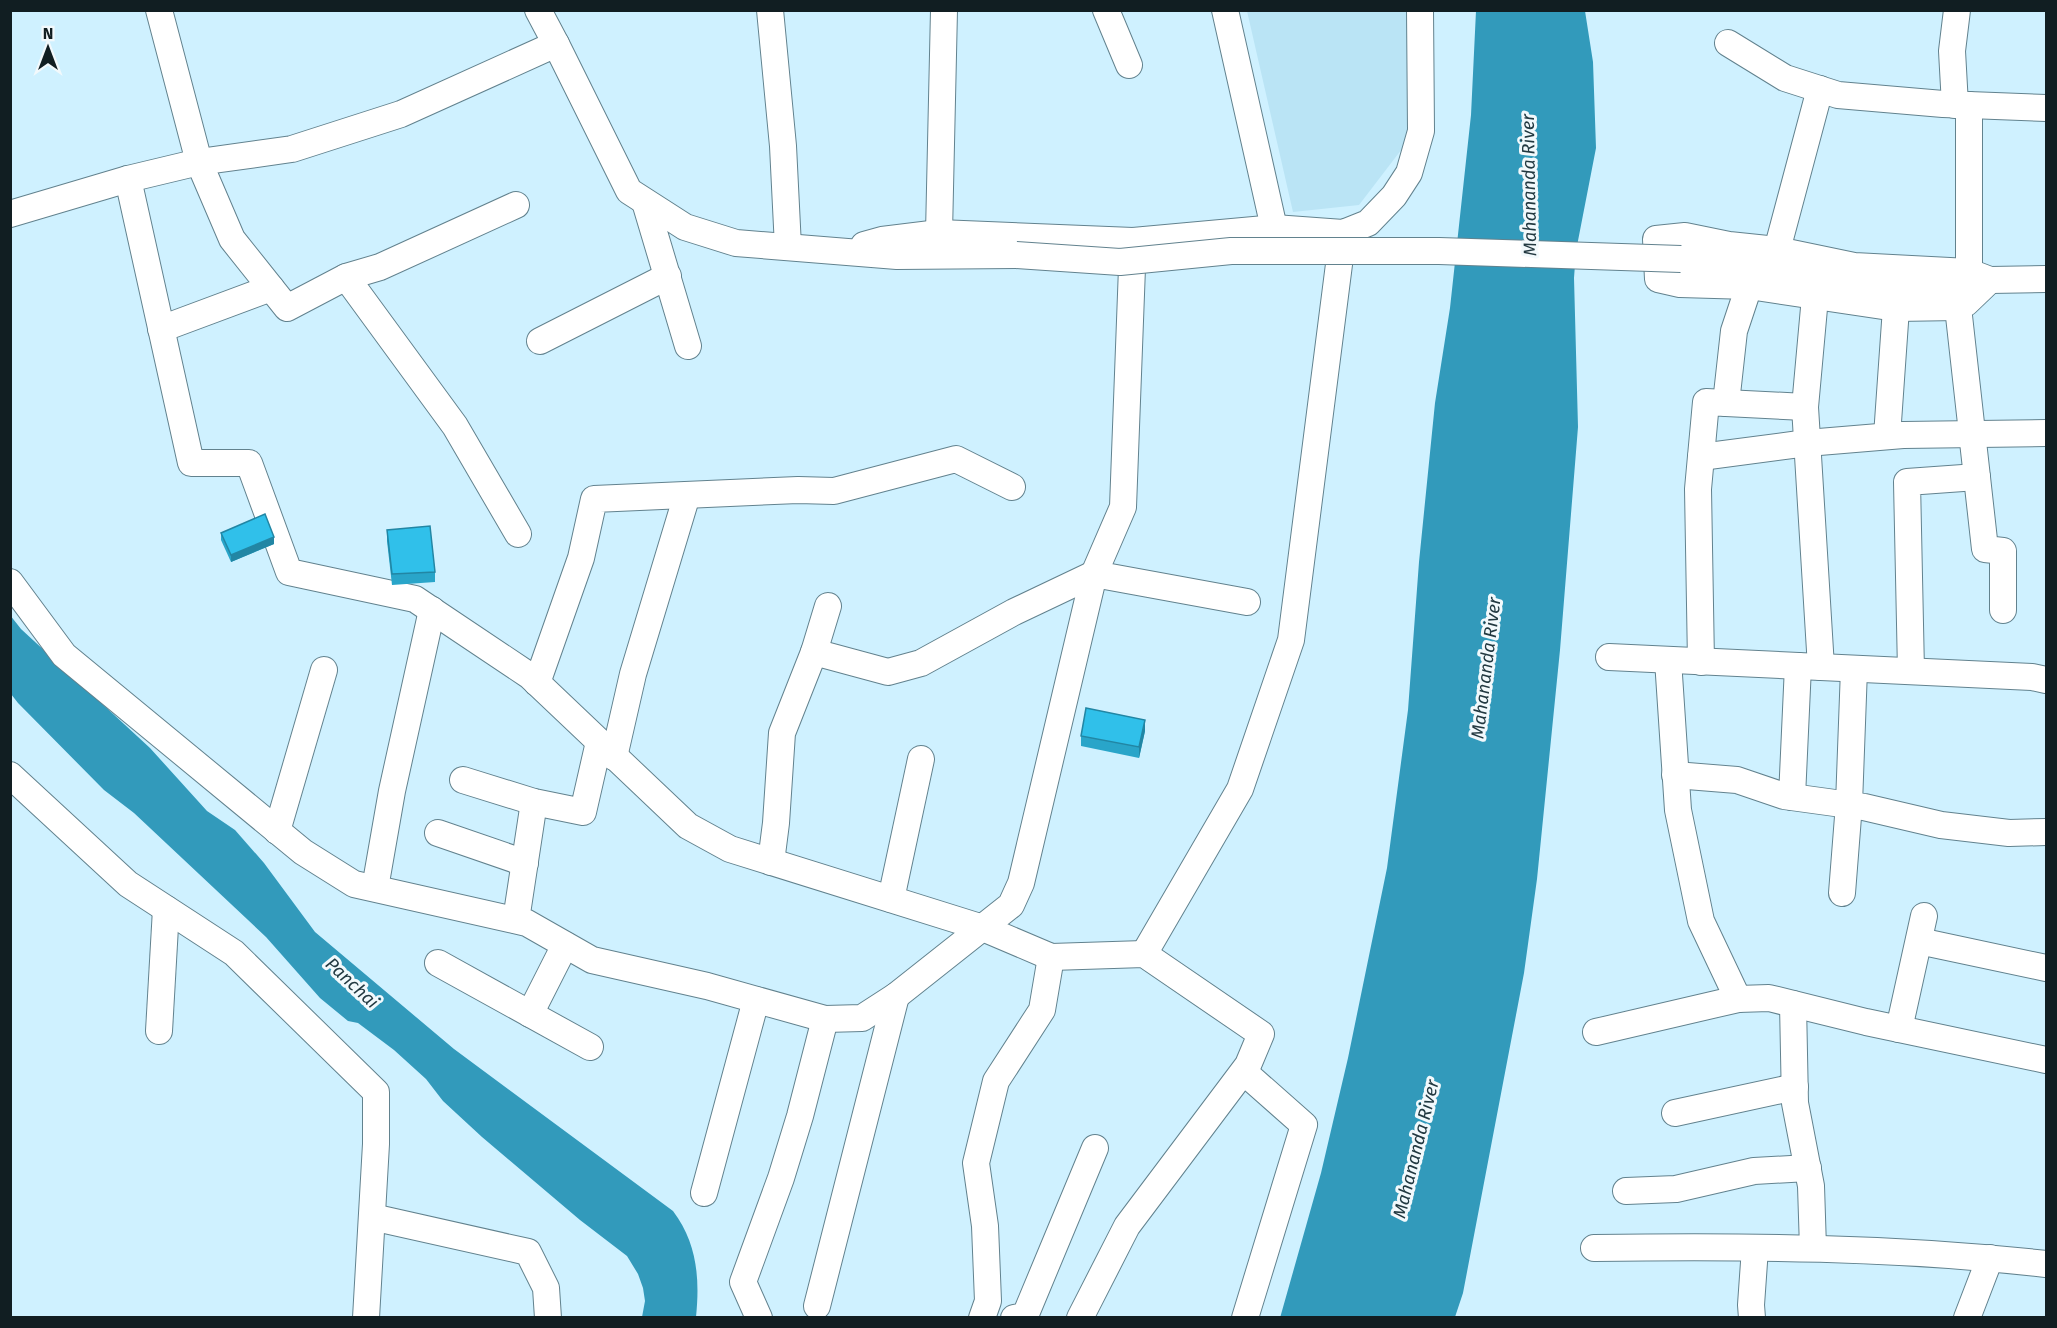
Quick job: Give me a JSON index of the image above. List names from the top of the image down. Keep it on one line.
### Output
{"water":["Mahananda River","Panchai"],"north":"top"}
